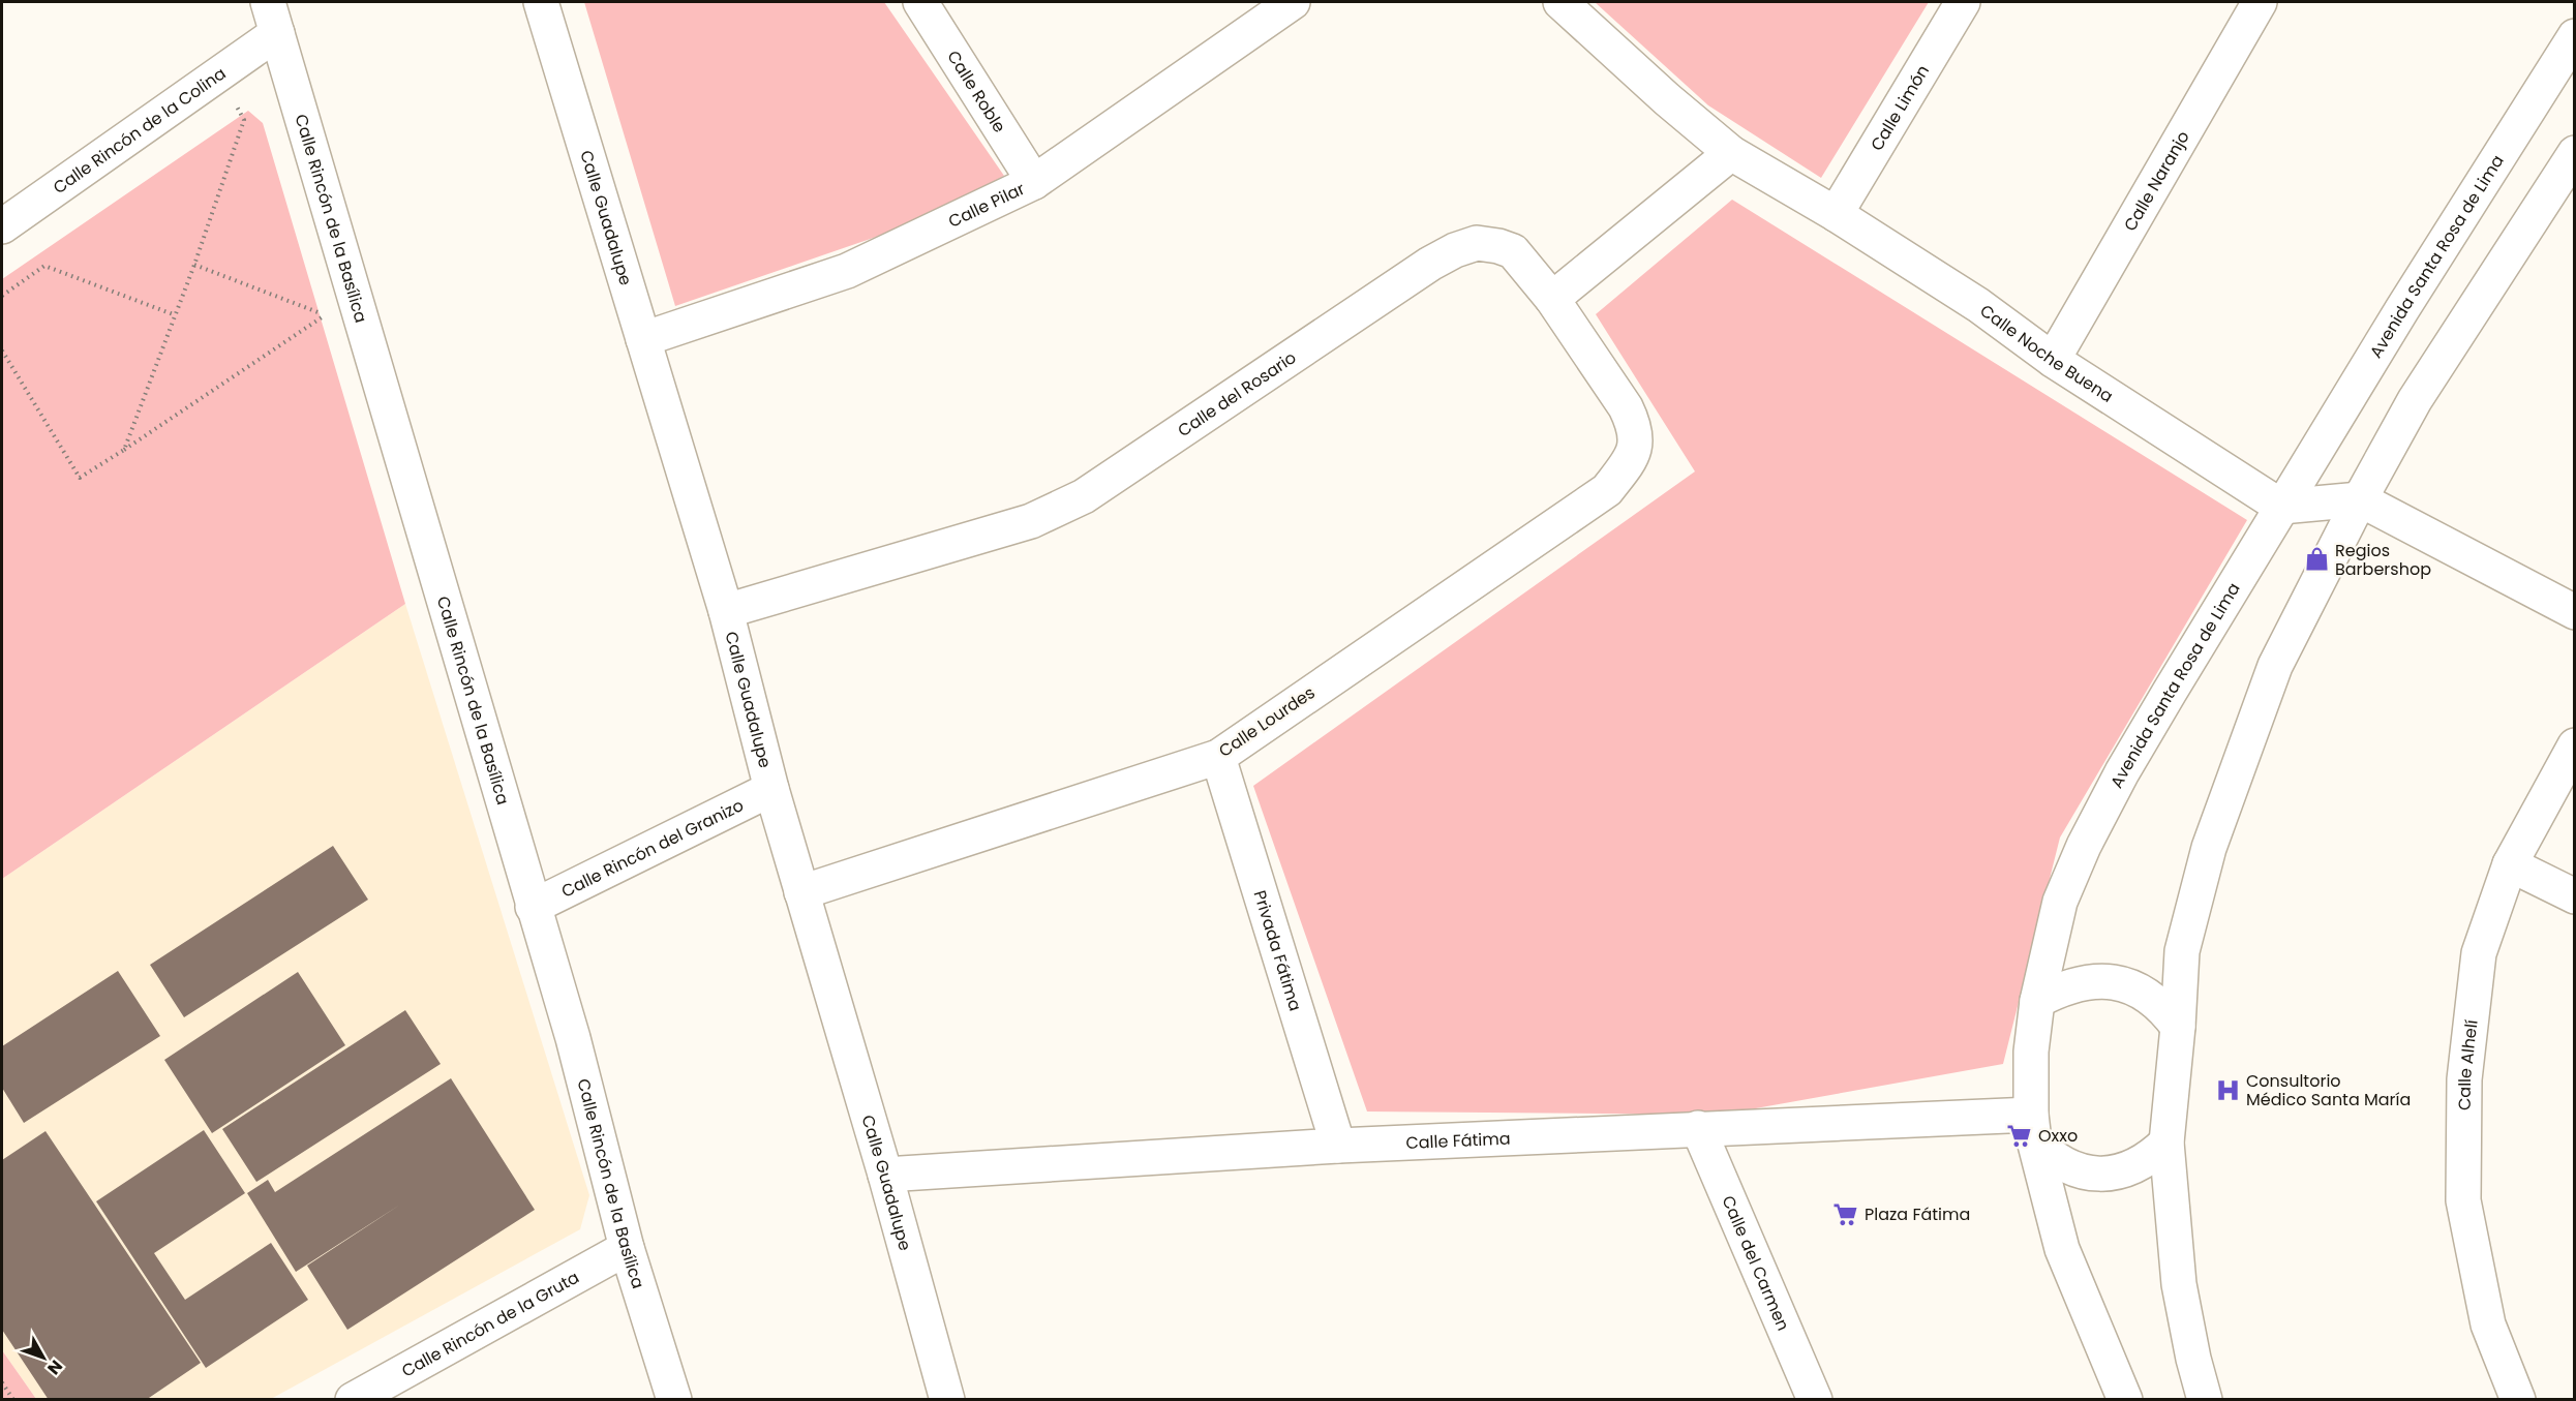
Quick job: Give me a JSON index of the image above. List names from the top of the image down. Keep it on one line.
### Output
{"streets":{"street":["Calle Roble","Calle Limón","Calle Rincón de la Colina","Calle Naranjo","Calle Pilar","Calle Guadalupe","Calle Rincón de la Basílica","Avenida Santa Rosa de Lima","Calle Noche Buena","Calle del Rosario","Calle Lourdes","Calle Rincón del Granizo","Privada Fátima","Calle Alhelí","Calle Fátima","Calle del Carmen","Calle Rincón de la Gruta"]},"crossings":[["Calle Roble","Calle Pilar"],["Calle Limón","Calle Noche Buena"],["Calle Rincón de la Colina","Calle Rincón de la Basílica"],["Calle Naranjo","Calle Noche Buena"],["Calle Pilar","Calle Guadalupe"],["Calle Guadalupe","Calle del Rosario"],["Calle Guadalupe","Calle Lourdes"],["Calle Guadalupe","Calle Rincón del Granizo"],["Calle Guadalupe","Calle Fátima"],["Calle Rincón de la Basílica","Calle Rincón del Granizo"],["Calle Rincón de la Basílica","Calle Rincón de la Gruta"],["Avenida Santa Rosa de Lima","Calle Noche Buena"],["Avenida Santa Rosa de Lima","Calle Fátima"],["Calle del Rosario","Calle Lourdes"],["Calle Lourdes","Privada Fátima"],["Privada Fátima","Calle Fátima"],["Calle Fátima","Calle del Carmen"]],"places":{"shop":["Regios Barbershop"],"hospital":["Consultorio Médico Santa María"],"supermarket":["Oxxo","Plaza Fátima"]},"north":"bottom right"}
